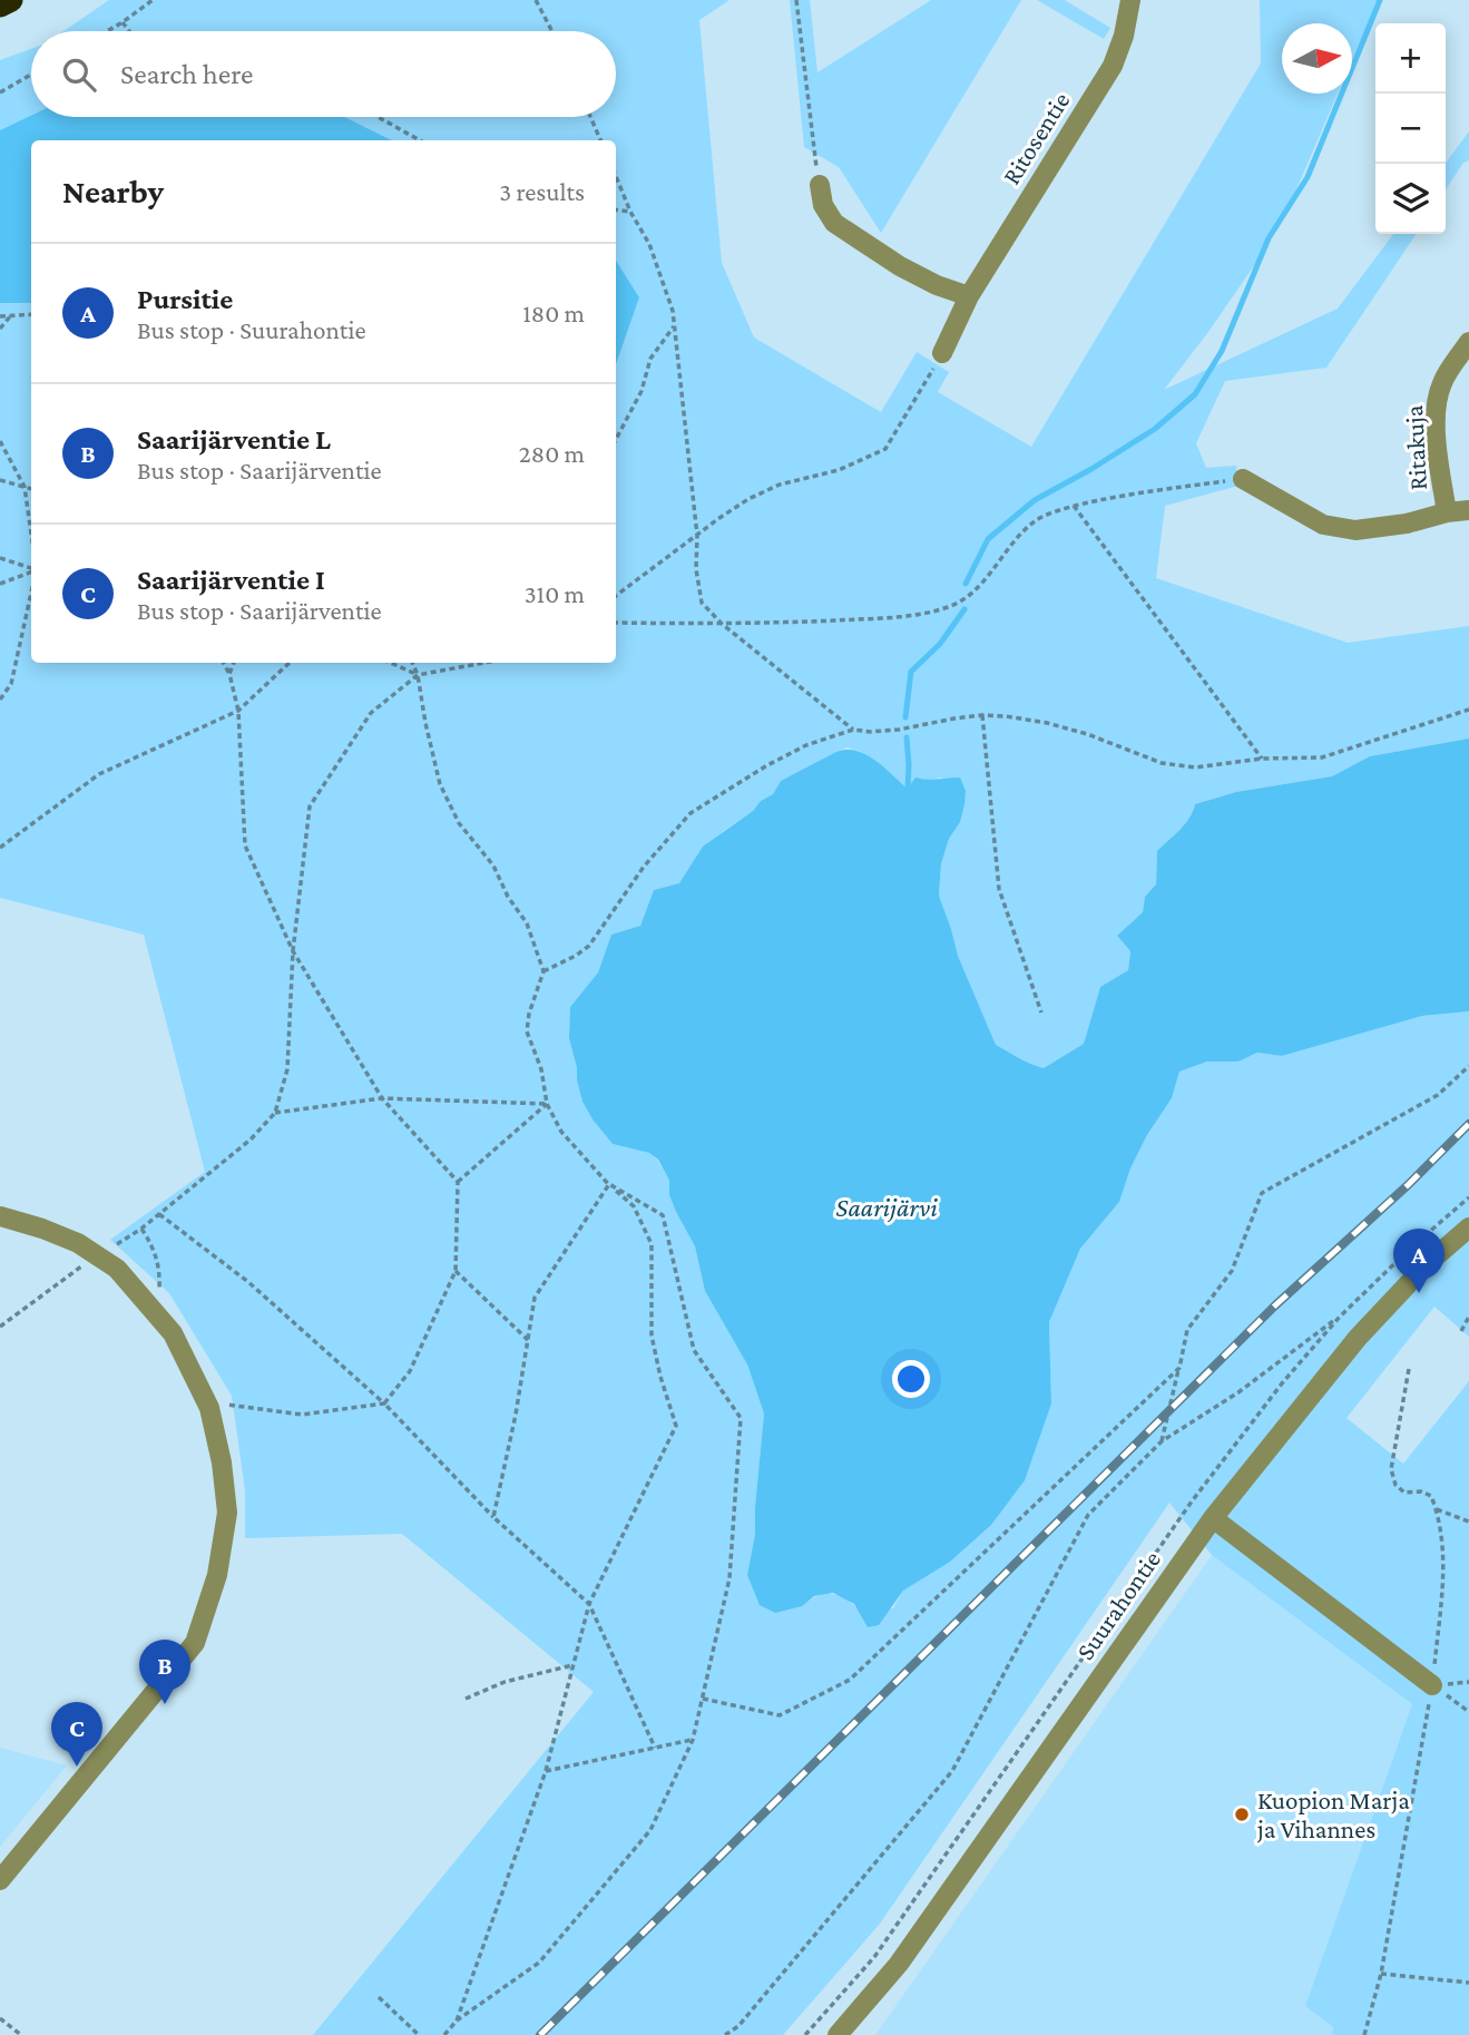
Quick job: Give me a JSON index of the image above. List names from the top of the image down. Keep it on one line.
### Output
{"streets":{"street":["Ritosentie","Ritakuja","Suurahontie"]},"water":["Saarijärvi"],"places":["Kuopion Marja ja Vihannes"],"north":"right","page":{"map_buttons":["+","−"],"search":"Search here","heading":["Nearby","3 results"],"list":[{"mark":"A","name":"Pursitie","note":"Bus stop · Suurahontie","value":"180 m"},{"mark":"B","name":"Saarijärventie L","note":"Bus stop · Saarijärventie","value":"280 m"},{"mark":"C","name":"Saarijärventie I","note":"Bus stop · Saarijärventie","value":"310 m"}],"pins":["A","B","C"]}}
